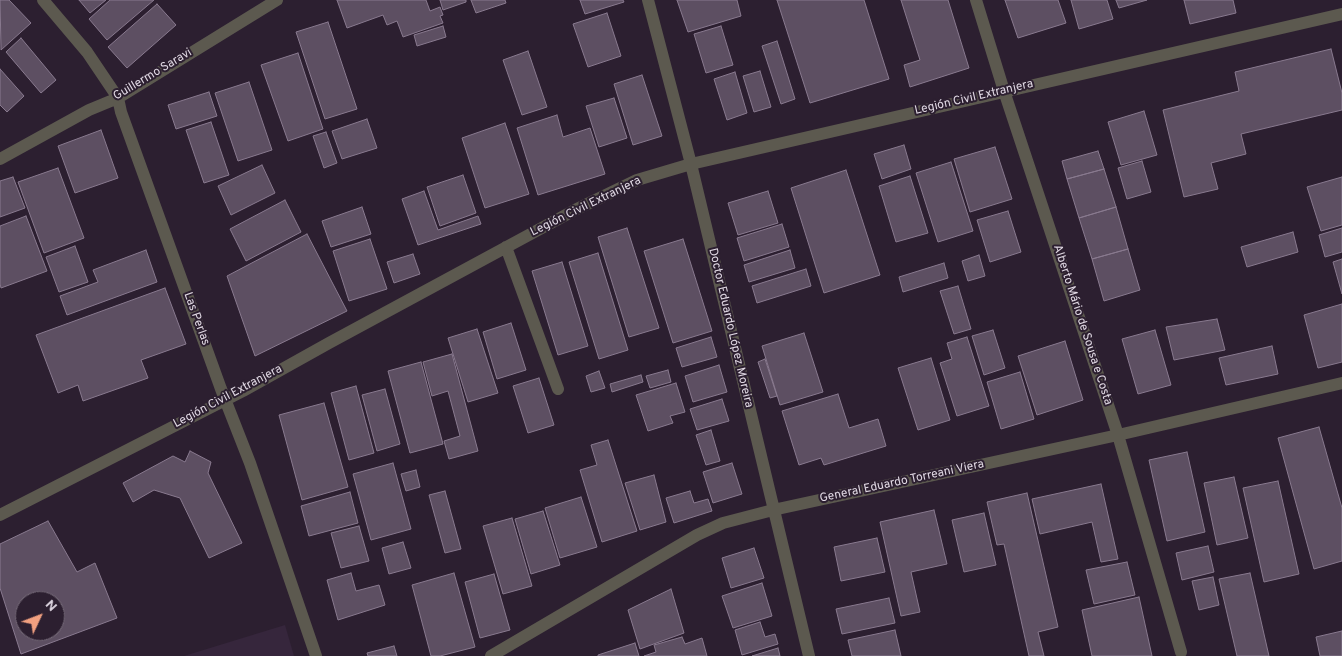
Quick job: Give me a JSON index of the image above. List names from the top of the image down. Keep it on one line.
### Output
{"streets":{"street":["Guillermo Saravi","Legión Civil Extranjera","Las Perlas","Alberto Mário de Sousa e Costa","Doctor Eduardo López Moreira","General Eduardo Torreani Viera"]},"crossings":[["Guillermo Saravi","Las Perlas"],["Legión Civil Extranjera","Las Perlas"],["Legión Civil Extranjera","Alberto Mário de Sousa e Costa"],["Legión Civil Extranjera","Doctor Eduardo López Moreira"],["Alberto Mário de Sousa e Costa","General Eduardo Torreani Viera"],["Doctor Eduardo López Moreira","General Eduardo Torreani Viera"]],"north":"top right"}
